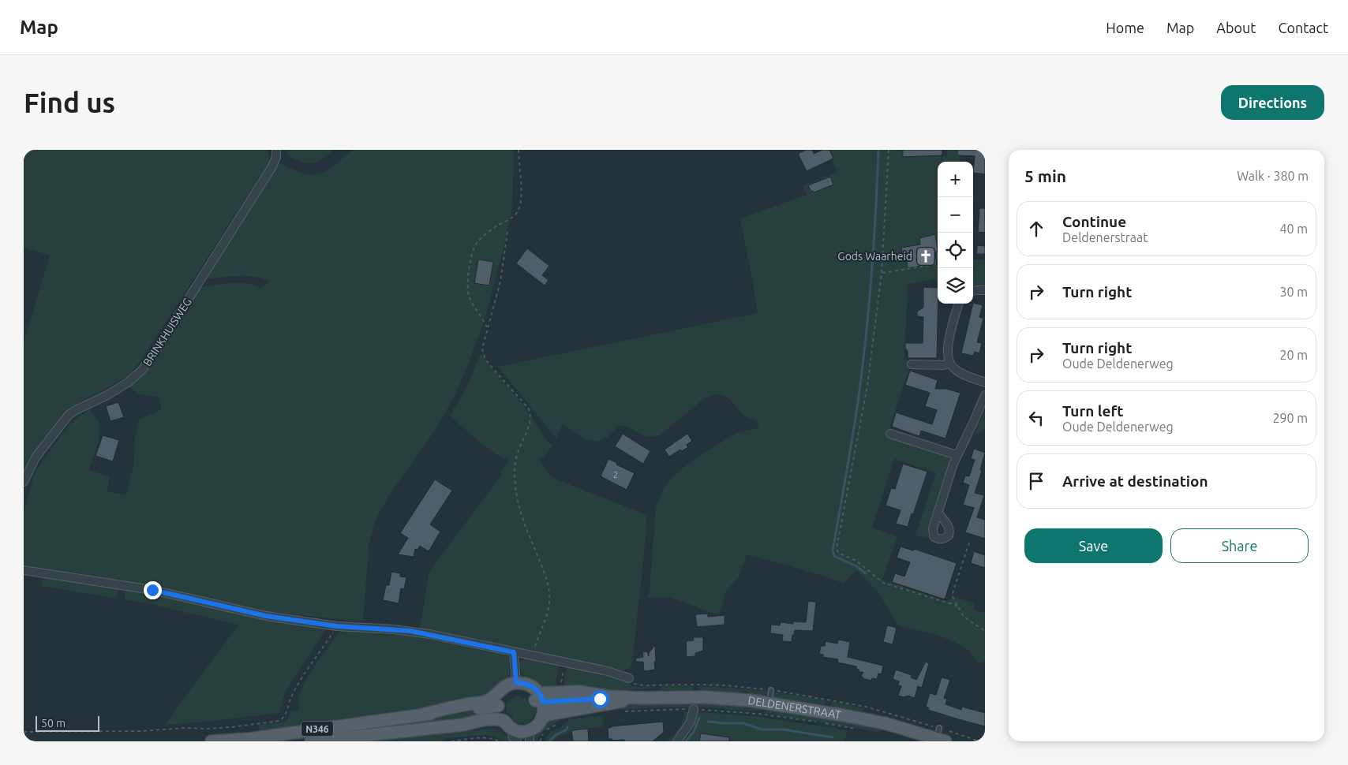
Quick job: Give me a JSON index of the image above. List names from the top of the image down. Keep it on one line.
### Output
{"streets":{"main road":["DELDENERSTRAAT","N346"],"street":["BRINKHUISWEG"]},"places":{"church":["Gods Waarheid"]},"house_numbers":["2"],"scale_bar":"50 m","page":{"header":"Map","nav":["Home","Map","About","Contact"],"buttons":["Directions",["Save","Share"]],"title":"Find us","heading":["5 min","Walk · 380 m"],"map_buttons":["+","−"],"list":[["Continue","Deldenerstraat","40 m"],["Turn right","30 m"],["Turn right","Oude Deldenerweg","20 m"],["Turn left","Oude Deldenerweg","290 m"],"Arrive at destination"],"scale":"50 m"}}
